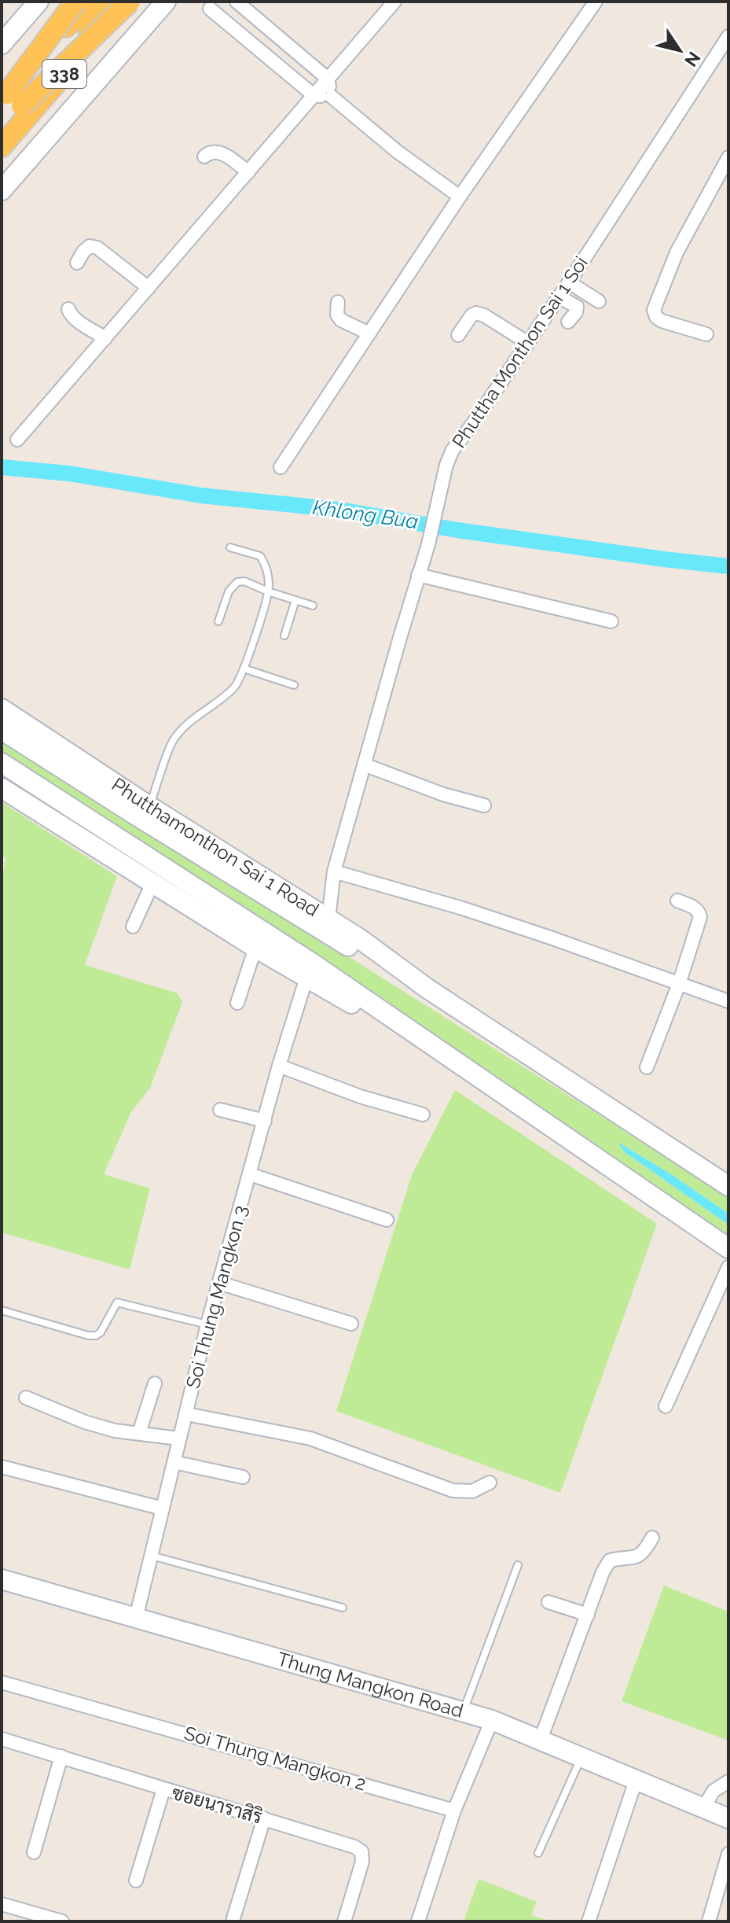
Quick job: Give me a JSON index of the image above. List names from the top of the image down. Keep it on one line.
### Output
{"streets":{"main road":["338","Phutthamonthon Sai 1 Road","Thung Mangkon Road"],"street":["Phuttha Monthon Sai 1 Soi","Soi Thung Mangkon 3","Soi Thung Mangkon 2","ซอยนาราสิริ"]},"crossings":[["Phuttha Monthon Sai 1 Soi","Phutthamonthon Sai 1 Road"],["Soi Thung Mangkon 3","Thung Mangkon Road"]],"water":["Khlong Bua"],"north":"bottom right"}
